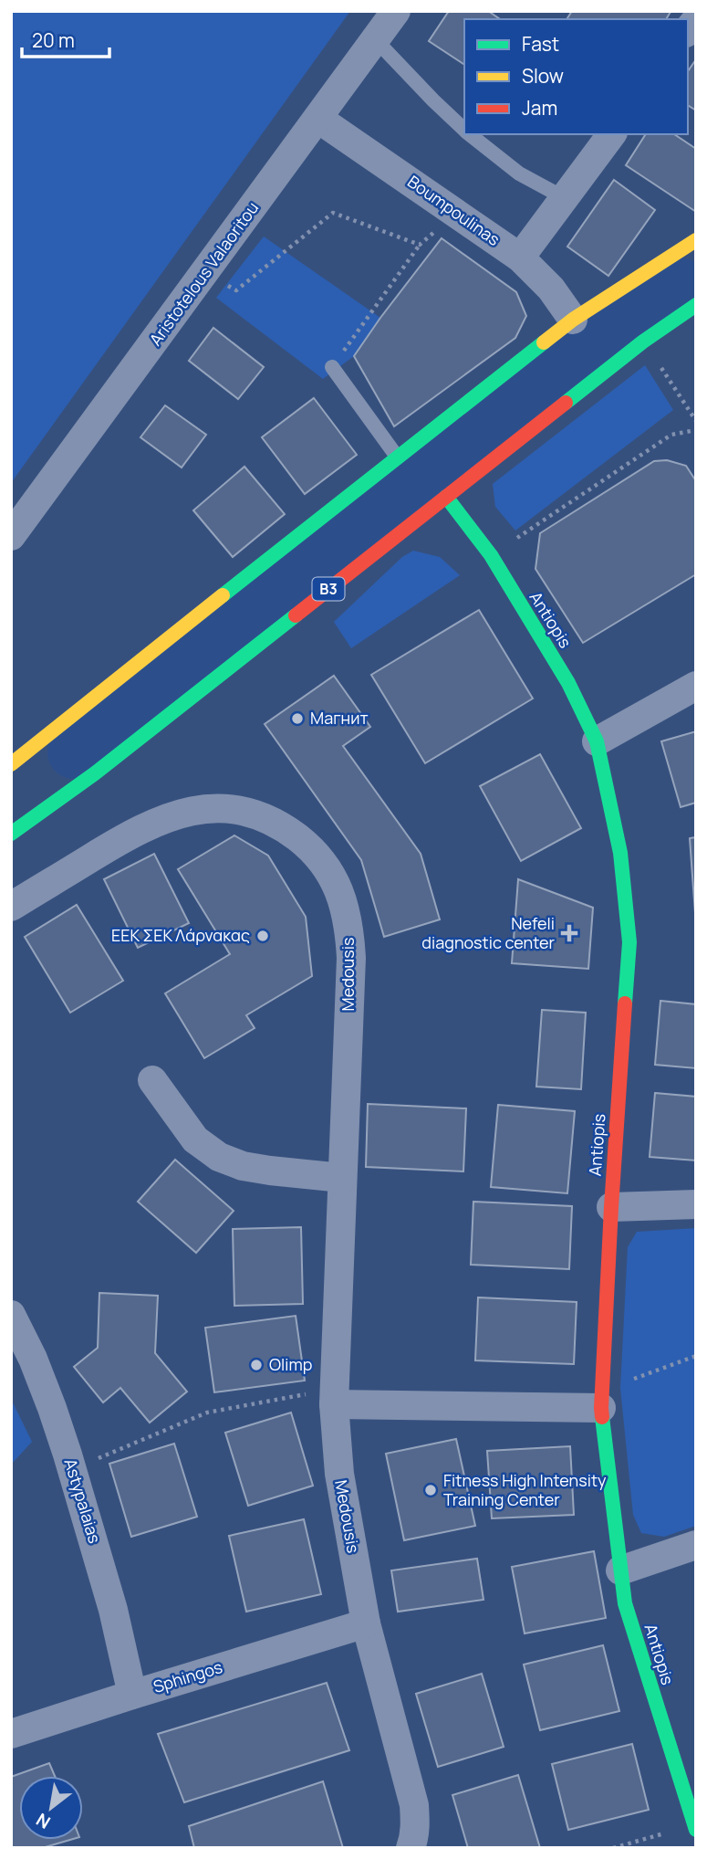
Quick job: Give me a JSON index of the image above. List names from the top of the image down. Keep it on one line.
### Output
{"streets":{"main road":["B3","Antiopis"],"street":["Boumpoulinas","Aristotelous Valaoritou","Medousis","Astypalaias","Sphingos"]},"crossings":[["Boumpoulinas","Aristotelous Valaoritou"],["B3","Antiopis"],["Medousis","Sphingos"],["Astypalaias","Sphingos"]],"places":{"other":["Магнит","ΕΕΚ ΣΕΚ Λάρνακας","Olimp","Fitness High Intensity Training Center"],"health":["Nefeli diagnostic center"]},"legend":["Fast","Slow","Jam"],"scale_bar":"20 m","north":"bottom left"}
